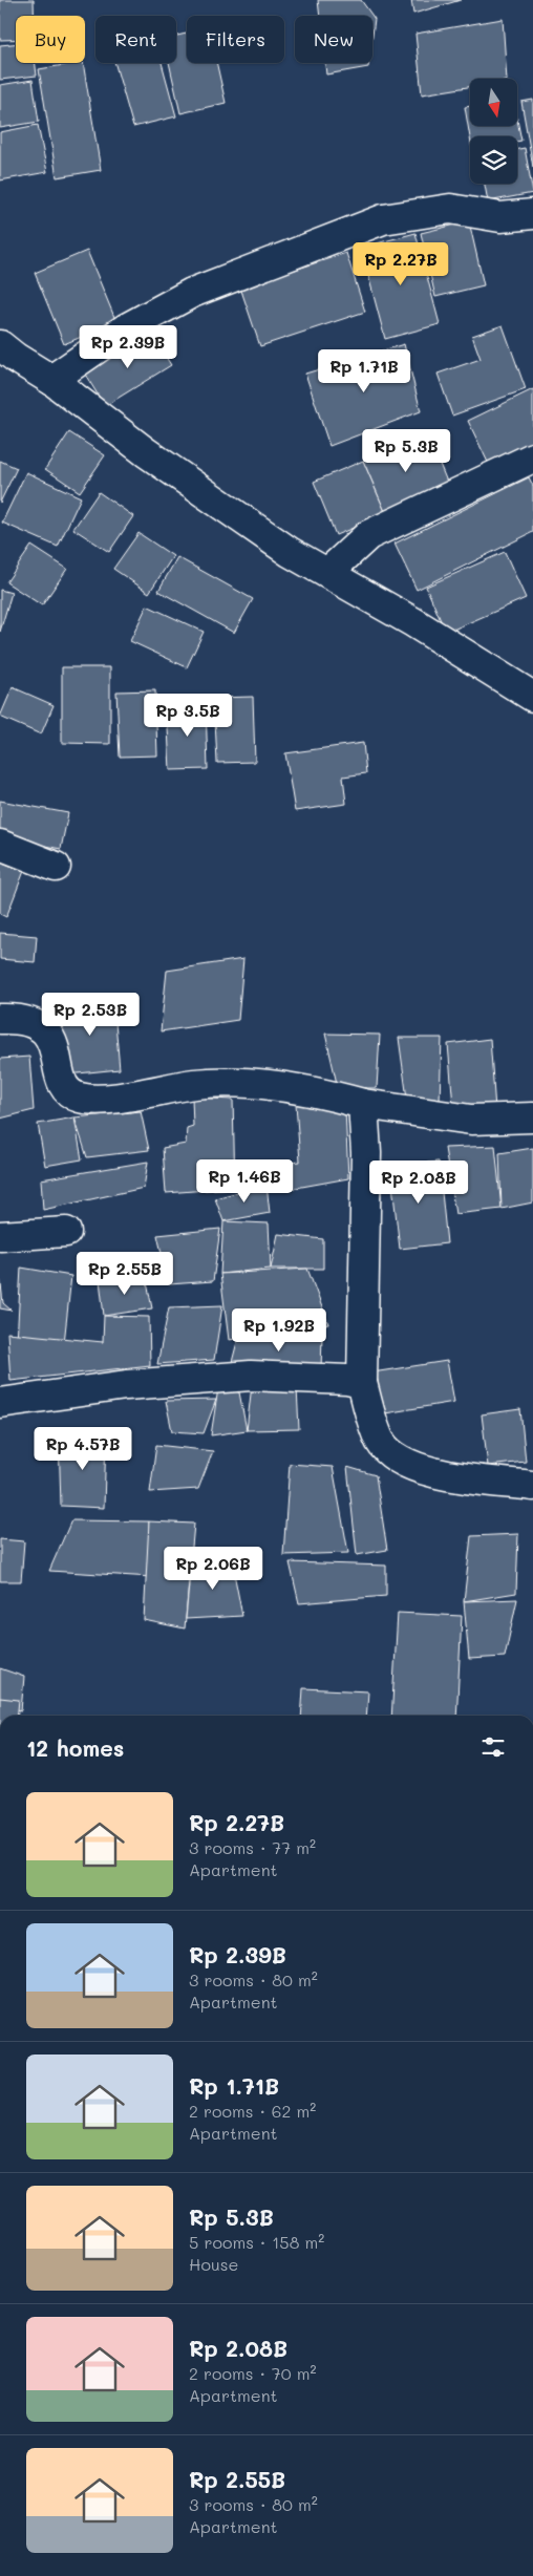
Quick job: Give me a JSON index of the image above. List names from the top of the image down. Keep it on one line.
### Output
{"north":"bottom","page":{"chip":["Buy","Rent","Filters","New"],"price":["Rp 2.27B","Rp 2.39B","Rp 1.71B","Rp 5.3B","Rp 3.5B","Rp 2.53B","Rp 1.46B","Rp 2.08B","Rp 2.55B","Rp 1.92B","Rp 4.57B","Rp 2.06B"],"heading":"12 homes","list":[{"name":"Rp 2.27B","note":"3 rooms · 77 m² · Apartment"},{"name":"Rp 2.39B","note":"3 rooms · 80 m² · Apartment"},{"name":"Rp 1.71B","note":"2 rooms · 62 m² · Apartment"},{"name":"Rp 5.3B","note":"5 rooms · 158 m² · House"},{"name":"Rp 2.08B","note":"2 rooms · 70 m² · Apartment"},{"name":"Rp 2.55B","note":"3 rooms · 80 m² · Apartment"}]}}
